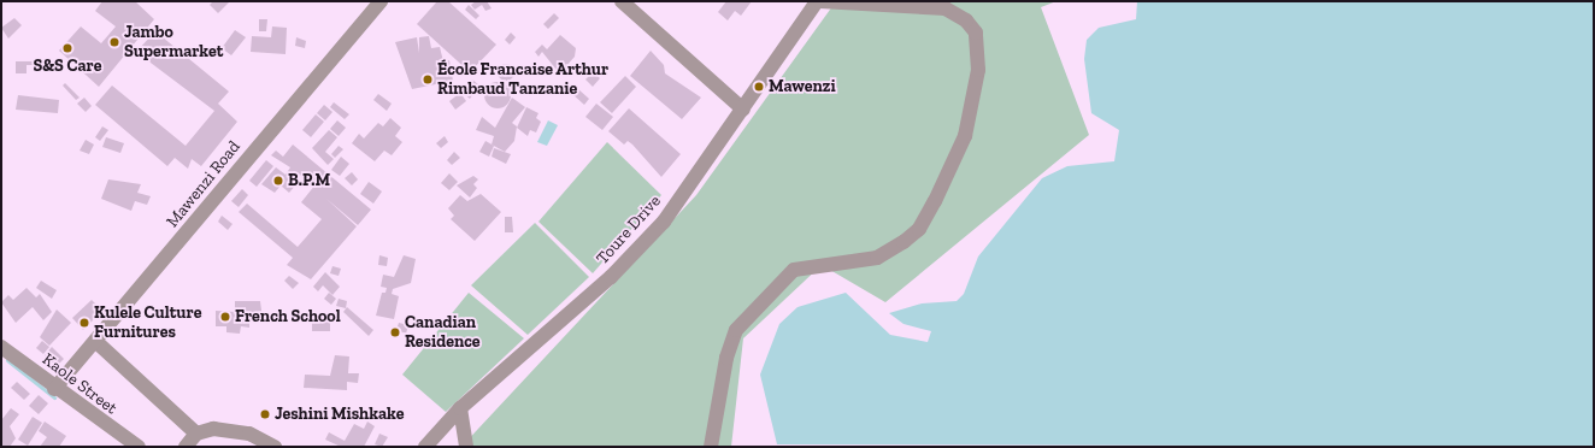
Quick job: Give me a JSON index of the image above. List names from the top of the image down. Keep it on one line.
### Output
{"streets":{"street":["Mawenzi Road","Toure Drive","Kaole Street"]},"crossings":[["Mawenzi Road","Kaole Street"]],"places":["Jambo Supermarket","S&S Care","École Francaise Arthur Rimbaud Tanzanie","Mawenzi","B.P.M","French School","Kulele Culture Furnitures","Canadian Residence","Jeshini Mishkake"]}
